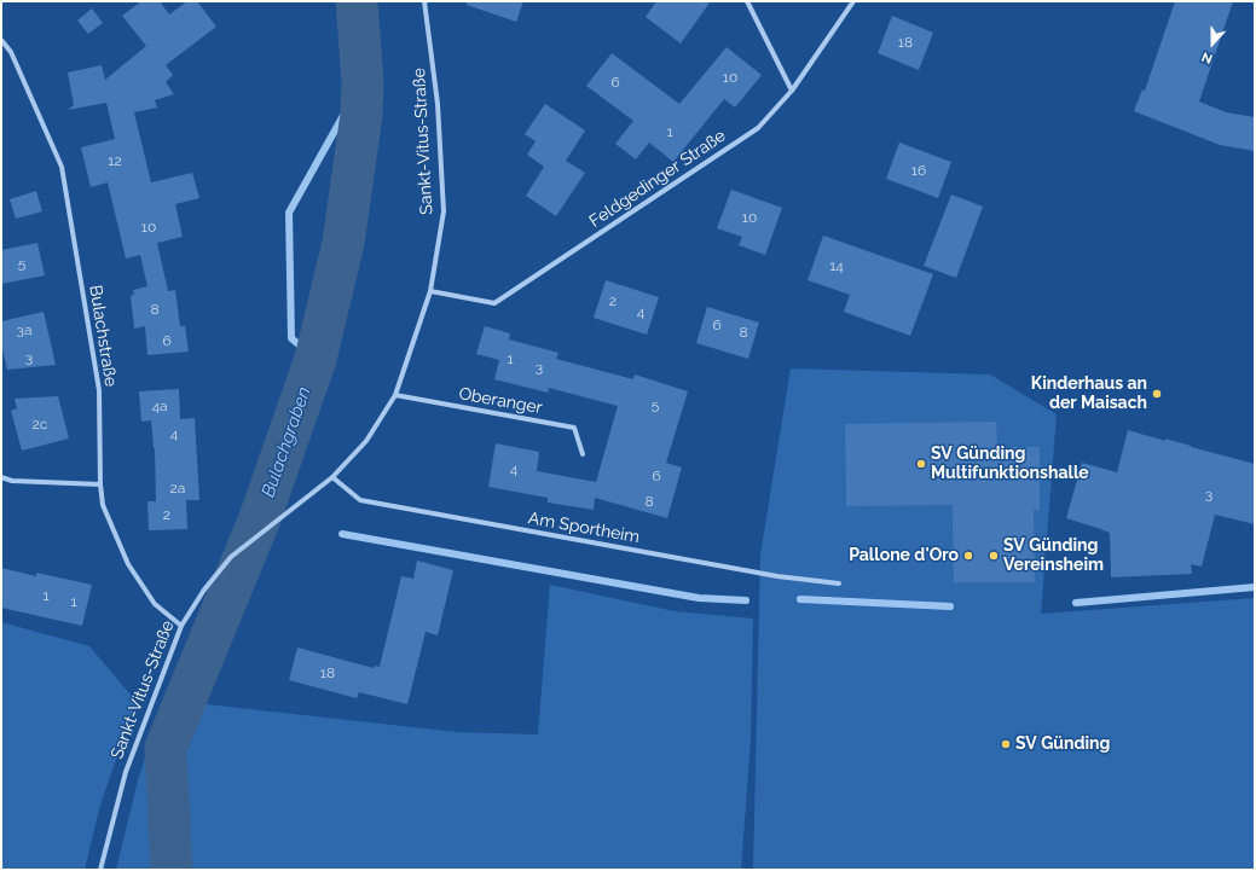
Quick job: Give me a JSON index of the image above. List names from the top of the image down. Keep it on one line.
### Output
{"streets":{"street":["Sankt-Vitus-Straße","Feldgedinger Straße","Bulachstraße","Oberanger","Am Sportheim"]},"crossings":[["Sankt-Vitus-Straße","Feldgedinger Straße"],["Sankt-Vitus-Straße","Bulachstraße"],["Sankt-Vitus-Straße","Oberanger"],["Sankt-Vitus-Straße","Am Sportheim"]],"water":["Bulachgraben"],"places":["Kinderhaus an der Maisach","SV Günding Multifunktionshalle","Pallone d'Oro","SV Günding Vereinsheim","SV Günding"],"house_numbers":["18","10","6","1","12","16","10","10","5","14","2","8","4","6","3a","8","6","3","1","3","5","4a","2c","4","4","6","2a","3","8","2","1","1","18"],"north":"bottom"}
